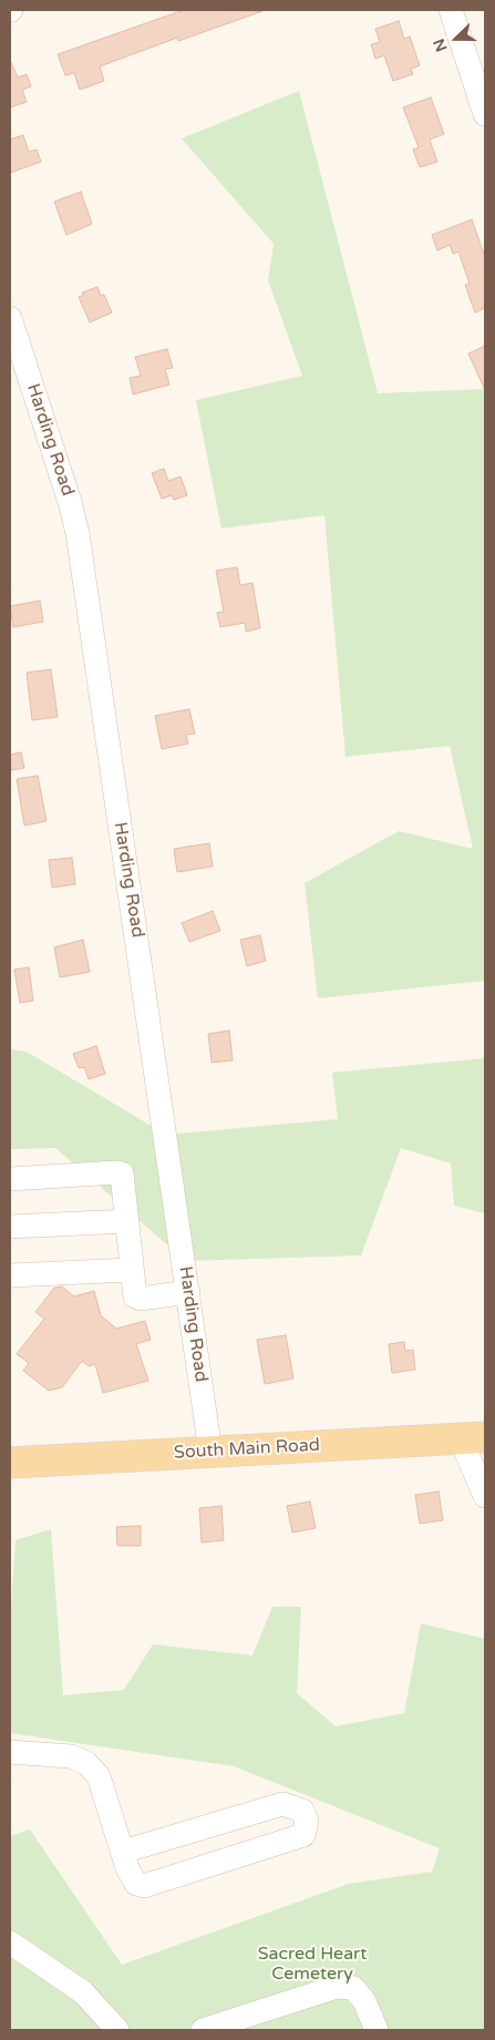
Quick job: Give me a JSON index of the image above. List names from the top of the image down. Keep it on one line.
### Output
{"streets":{"main road":["South Main Road"],"street":["Harding Road"]},"crossings":[["Harding Road","South Main Road"]],"parks":["Sacred Heart Cemetery"],"north":"left"}
